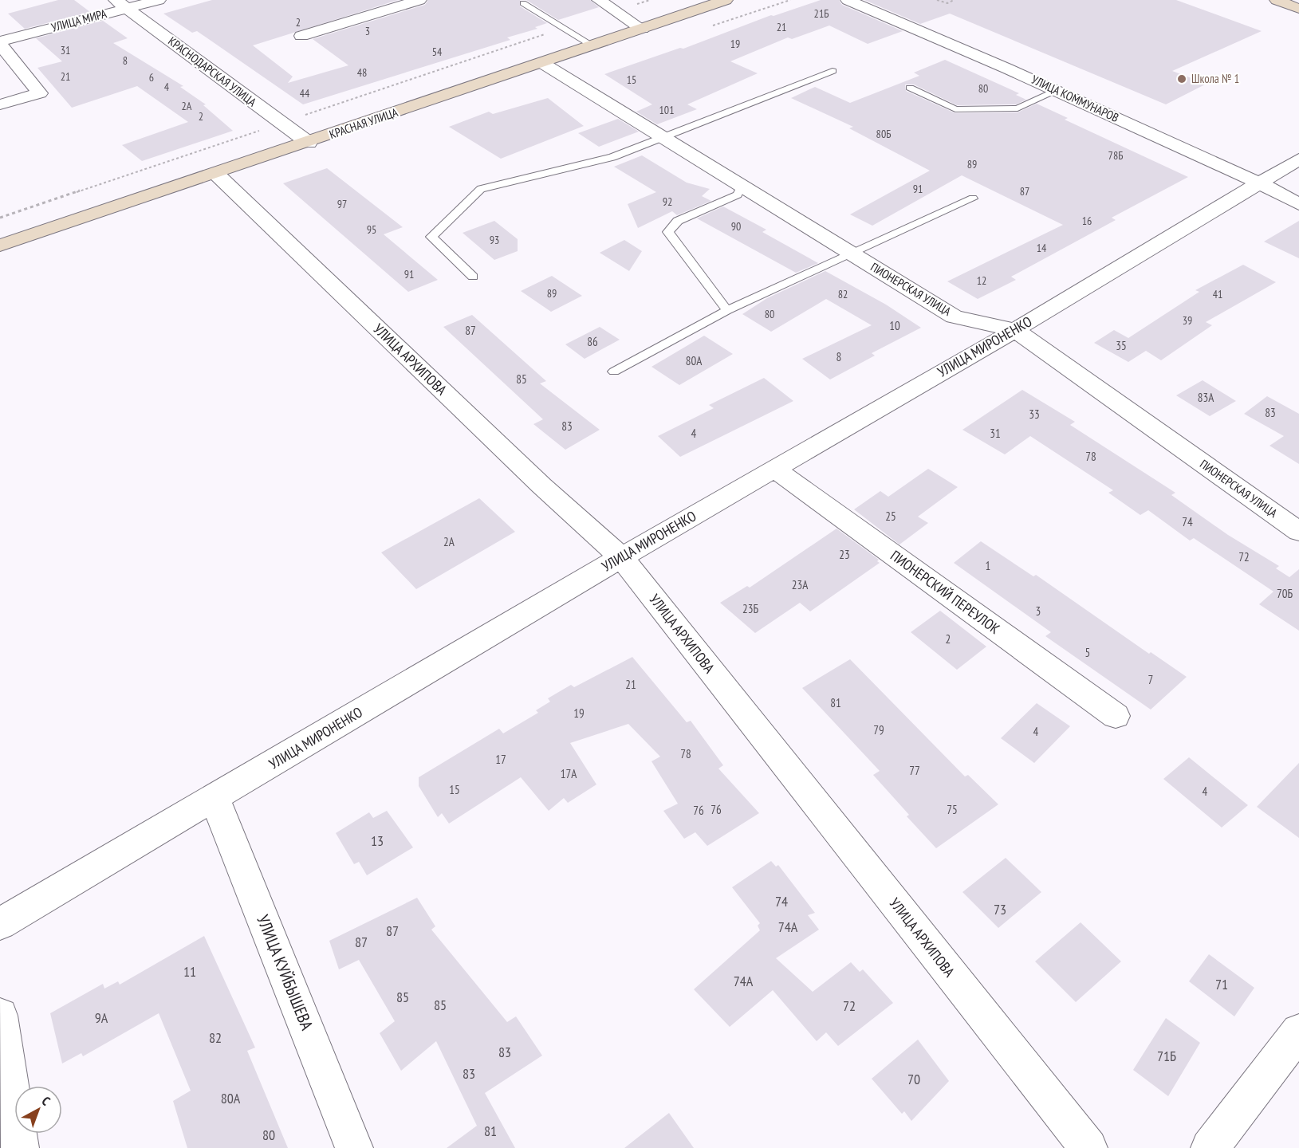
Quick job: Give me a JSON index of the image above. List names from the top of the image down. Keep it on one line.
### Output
{"streets":{"main road":["КРАСНАЯ УЛИЦА"],"street":["УЛИЦА МИРА","КРАСНОДАРСКАЯ УЛИЦА","УЛИЦА КОММУНАРОВ","ПИОНЕРСКАЯ УЛИЦА","УЛИЦА МИРОНЕНКО","УЛИЦА АРХИПОВА","ПИОНЕРСКИЙ ПЕРЕУЛОК","УЛИЦА КУЙБЫШЕВА"]},"crossings":[["УЛИЦА МИРА","КРАСНОДАРСКАЯ УЛИЦА"],["КРАСНОДАРСКАЯ УЛИЦА","КРАСНАЯ УЛИЦА"],["УЛИЦА КОММУНАРОВ","УЛИЦА МИРОНЕНКО"],["КРАСНАЯ УЛИЦА","ПИОНЕРСКАЯ УЛИЦА"],["КРАСНАЯ УЛИЦА","УЛИЦА АРХИПОВА"],["ПИОНЕРСКАЯ УЛИЦА","УЛИЦА МИРОНЕНКО"],["УЛИЦА МИРОНЕНКО","УЛИЦА АРХИПОВА"],["УЛИЦА МИРОНЕНКО","ПИОНЕРСКИЙ ПЕРЕУЛОК"],["УЛИЦА МИРОНЕНКО","УЛИЦА КУЙБЫШЕВА"]],"places":["Школа № 1"],"house_numbers":["21Б","2","21","3","19","31","54","8","48","21","6","15","4","80","44","2А","101","2","80Б","78Б","89","91","87","92","97","16","90","95","93","14","91","12","89","82","41","80","39","10","87","86","35","8","80А","85","83А","83","33","83","4","31","78","25","74","2А","23","72","1","23А","70Б","23Б","3","2","5","7","21","81","19","79","4","78","17","77","17А","15","4","76","75","76","13","74","73","74А","87","87","11","74А","71","85","85","72","9А","82","83","71Б","83","70","80А","81","80"],"north":"top right"}
